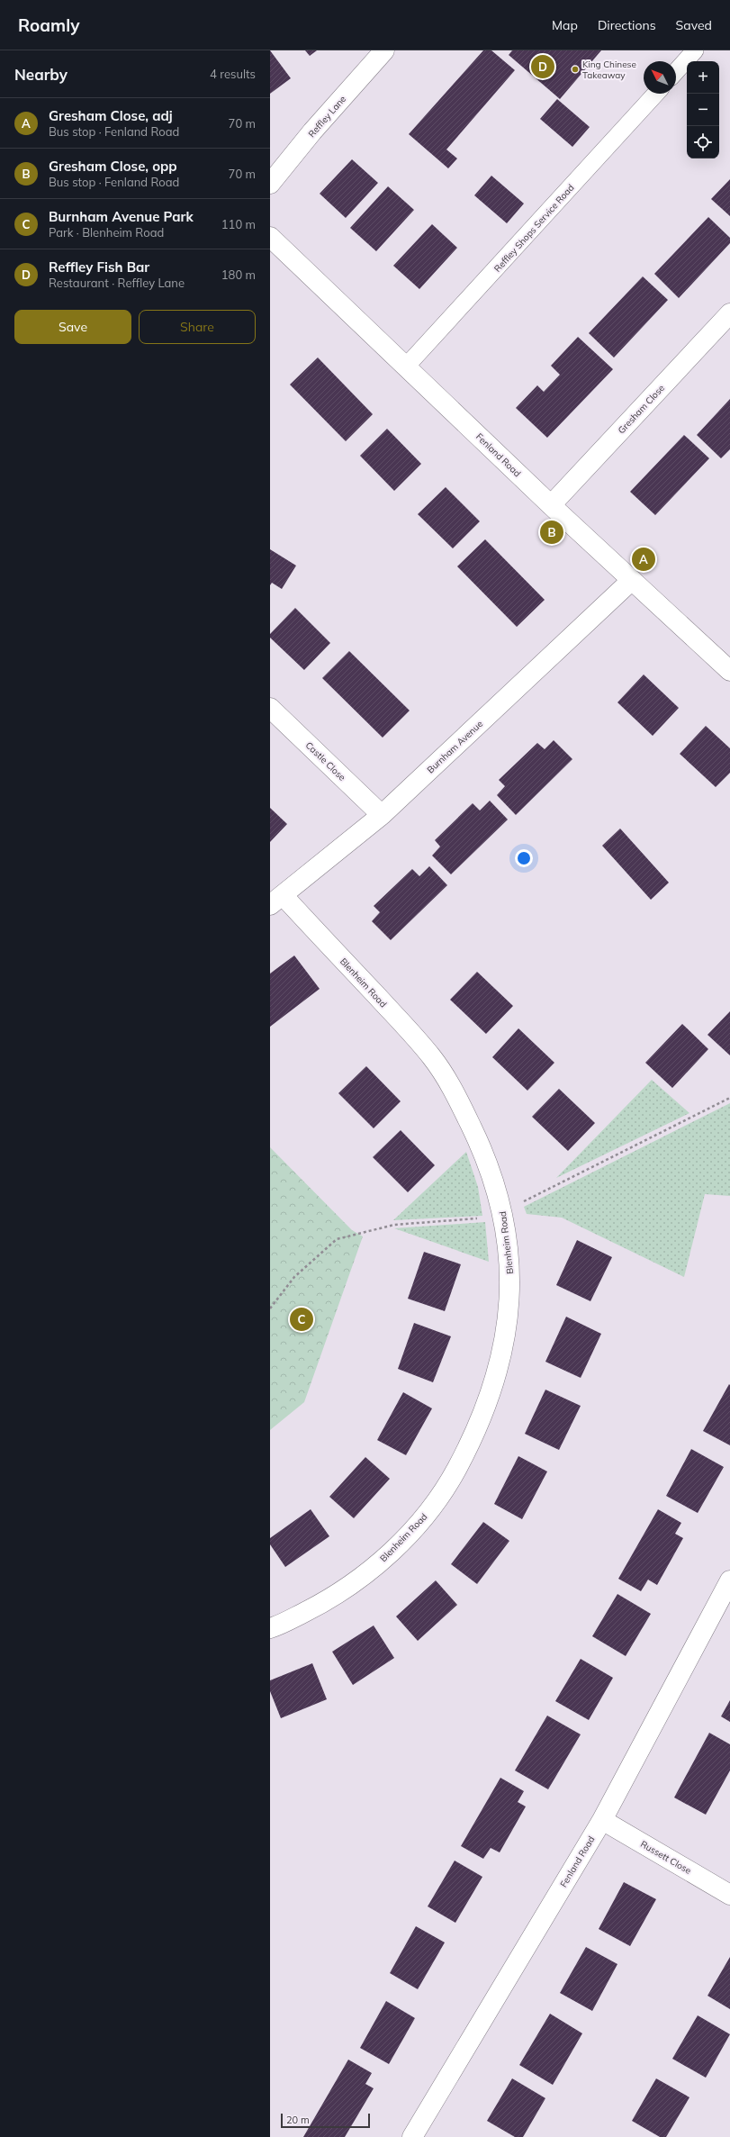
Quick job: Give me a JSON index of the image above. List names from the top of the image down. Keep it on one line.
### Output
{"streets":{"street":["Reffley Lane","Gresham Close","Fenland Road","Burnham Avenue","Castle Close","Blenheim Road","Russett Close"],"lane":["Reffley Shops Service Road"]},"crossings":[["Reffley Shops Service Road","Fenland Road"],["Gresham Close","Fenland Road"],["Fenland Road","Burnham Avenue"],["Fenland Road","Russett Close"],["Burnham Avenue","Castle Close"],["Burnham Avenue","Blenheim Road"]],"places":["King Chinese Takeaway"],"scale_bar":"20 m","north":"top left","page":{"header":"Roamly","nav":["Map","Directions","Saved"],"heading":["Nearby","4 results"],"pins":["D","B","A","C"],"map_buttons":["+","−"],"list":[{"mark":"A","name":"Gresham Close, adj","note":"Bus stop · Fenland Road","value":"70 m"},{"mark":"B","name":"Gresham Close, opp","note":"Bus stop · Fenland Road","value":"70 m"},{"mark":"C","name":"Burnham Avenue Park","note":"Park · Blenheim Road","value":"110 m"},{"mark":"D","name":"Reffley Fish Bar","note":"Restaurant · Reffley Lane","value":"180 m"}],"buttons":["Save","Share"],"scale":"20 m"}}
